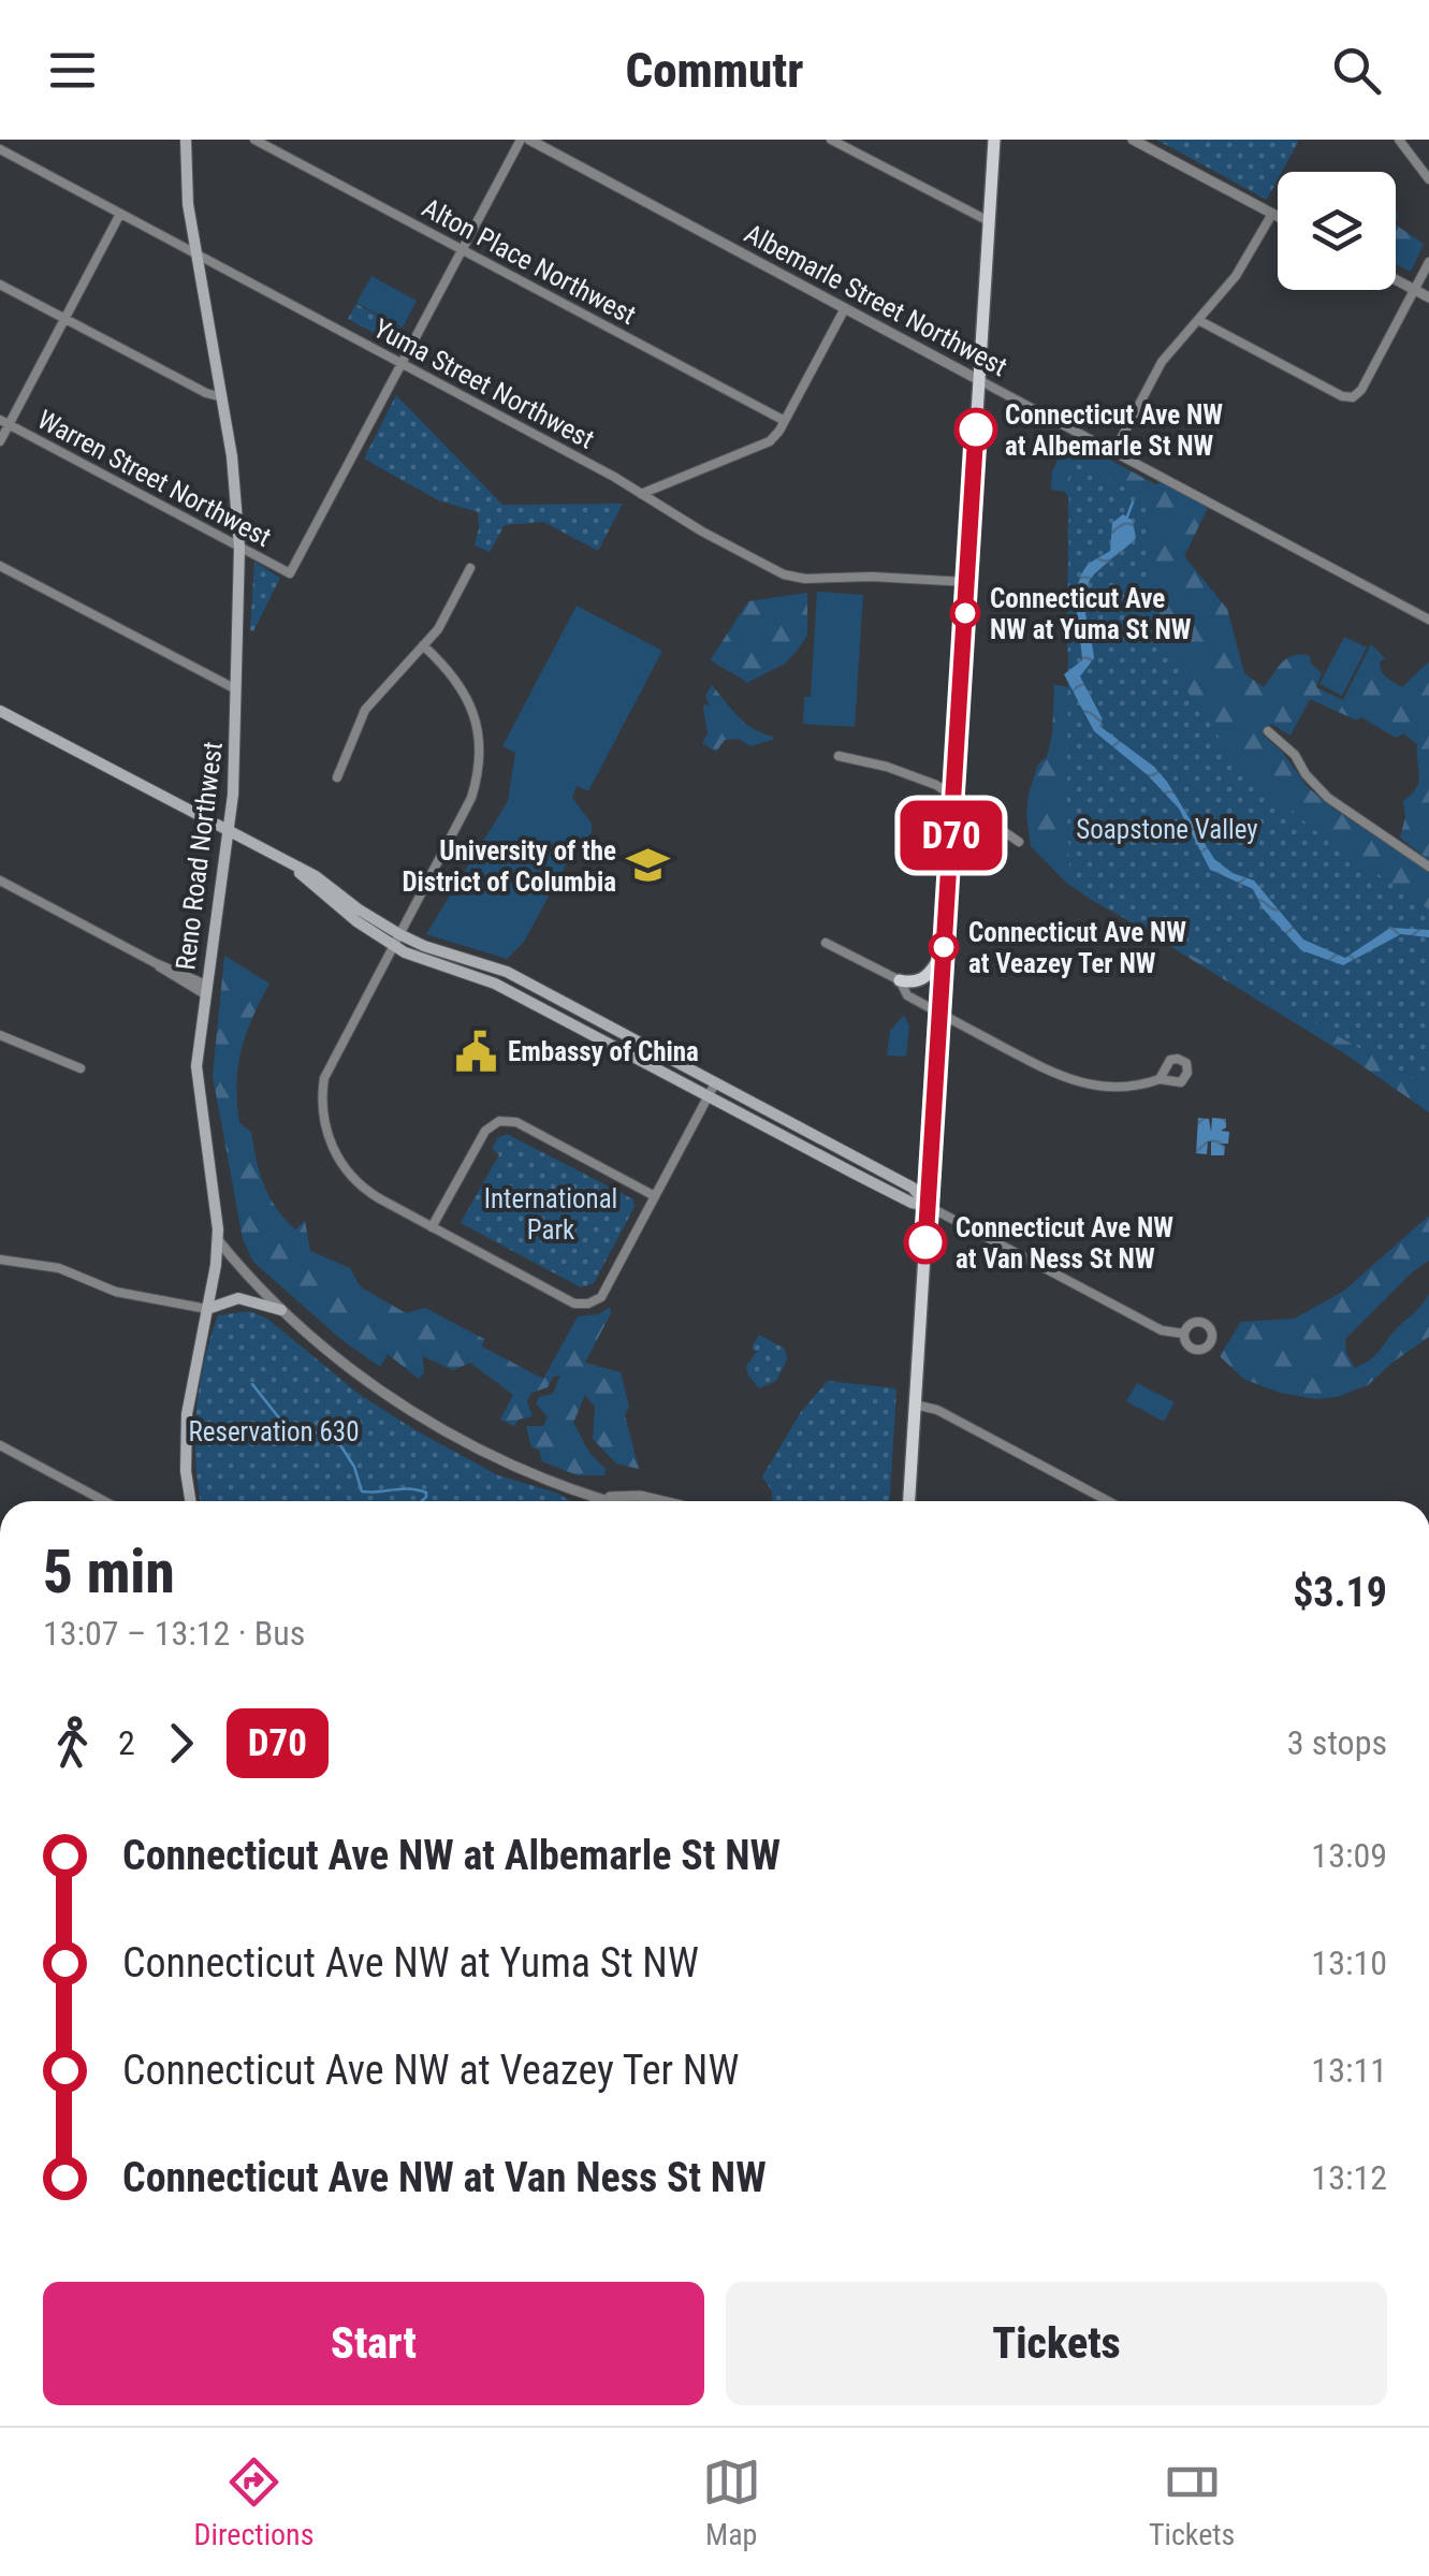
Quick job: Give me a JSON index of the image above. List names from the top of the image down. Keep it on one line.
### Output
{"streets":{"main road":["Reno Road Northwest"],"street":["Alton Place Northwest","Albemarle Street Northwest","Yuma Street Northwest","Warren Street Northwest"]},"crossings":[["Yuma Street Northwest","Warren Street Northwest"],["Yuma Street Northwest","Reno Road Northwest"],["Warren Street Northwest","Reno Road Northwest"]],"parks":["Soapstone Valley","International Park","Reservation 630"],"places":{"other":["Connecticut Ave NW at Albemarle St NW","Connecticut Ave NW at Yuma St NW","Connecticut Ave NW at Veazey Ter NW","Connecticut Ave NW at Van Ness St NW"],"school or university":["University of the District of Columbia"],"public building":["Embassy of China"]},"lines":["bus line D70"],"page":{"header":"Commutr","on_map":"D70","heading":["5 min","13:07 – 13:12 · Bus","$3.19"],"legs":["2","D70","3 stops"],"list":[{"name":"Connecticut Ave NW at Albemarle St NW","value":"13:09"},{"name":"Connecticut Ave NW at Yuma St NW","value":"13:10"},{"name":"Connecticut Ave NW at Veazey Ter NW","value":"13:11"},{"name":"Connecticut Ave NW at Van Ness St NW","value":"13:12"}],"buttons":["Start","Tickets"],"tabs":["Directions","Map","Tickets"]}}
